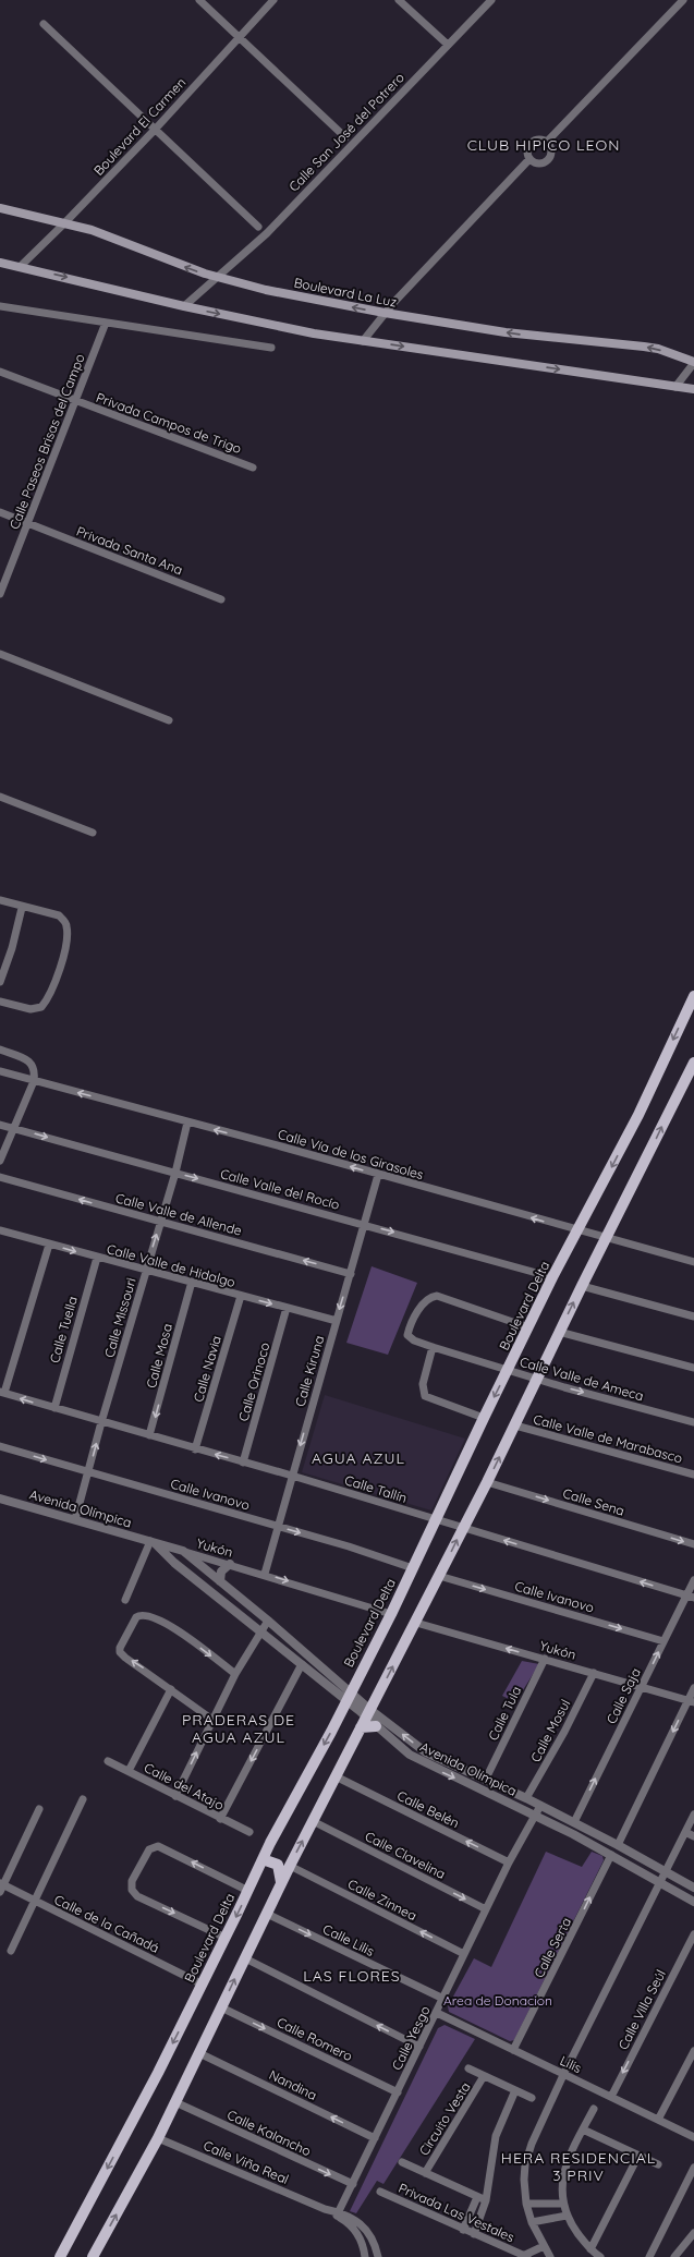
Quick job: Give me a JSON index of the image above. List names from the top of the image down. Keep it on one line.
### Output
{"streets":{"main road":["Boulevard La Luz","Boulevard Delta"],"street":["Boulevard El Carmen","Calle San José del Potrero","Privada Campos de Trigo","Calle Paseos Brisas del Campo","Privada Santa Ana","Calle Vía de los Girasoles","Calle Valle del Rocío","Calle Valle de Allende","Calle Valle de Hidalgo","Calle Missouri","Calle Tuella","Calle Mosa","Calle Navia","Calle Kiruna","Calle Valle de Ameca","Calle Orinoco","Calle Valle de Marabasco","Calle Tallín","Calle Ivanovo","Calle Sena","Avenida Olímpica","Yukón","Calle Saja","Calle Tula","Calle Mosul","Calle del Atajo","Calle Belén","Calle Clavelina","Calle Zinnea","Calle de la Cañadá","Calle Lilis","Calle Serta","Calle Villa Seúl","Calle Yesgo","Calle Romero","Lilis","Nandina","Circuito Vesta","Calle Kalancho","Calle Viña Real","Privada Las Vestales"]},"crossings":[["Boulevard El Carmen","Boulevard La Luz"],["Calle San José del Potrero","Boulevard La Luz"],["Privada Campos de Trigo","Calle Paseos Brisas del Campo"],["Calle Paseos Brisas del Campo","Privada Santa Ana"],["Calle Vía de los Girasoles","Boulevard Delta"],["Calle Vía de los Girasoles","Calle Missouri"],["Calle Vía de los Girasoles","Calle Kiruna"],["Calle Valle del Rocío","Boulevard Delta"],["Calle Valle del Rocío","Calle Missouri"],["Calle Valle del Rocío","Calle Kiruna"],["Calle Valle de Allende","Calle Missouri"],["Calle Valle de Allende","Calle Kiruna"],["Calle Valle de Hidalgo","Calle Missouri"],["Calle Valle de Hidalgo","Calle Tuella"],["Calle Valle de Hidalgo","Calle Mosa"],["Calle Valle de Hidalgo","Calle Navia"],["Calle Valle de Hidalgo","Calle Kiruna"],["Calle Valle de Hidalgo","Calle Orinoco"],["Boulevard Delta","Calle Valle de Ameca"],["Boulevard Delta","Calle Tallín"],["Boulevard Delta","Calle Ivanovo"],["Boulevard Delta","Avenida Olímpica"],["Boulevard Delta","Yukón"],["Boulevard Delta","Calle de la Cañadá"],["Calle Missouri","Calle Tallín"],["Calle Missouri","Calle Ivanovo"],["Calle Missouri","Avenida Olímpica"],["Calle Tuella","Calle Tallín"],["Calle Mosa","Calle Tallín"],["Calle Navia","Calle Tallín"],["Calle Kiruna","Calle Tallín"],["Calle Kiruna","Calle Ivanovo"],["Calle Kiruna","Yukón"],["Calle Orinoco","Calle Tallín"],["Calle Tallín","Calle Saja"],["Calle Ivanovo","Calle Saja"],["Avenida Olímpica","Yukón"],["Avenida Olímpica","Calle Saja"],["Avenida Olímpica","Calle Tula"],["Avenida Olímpica","Calle Mosul"],["Avenida Olímpica","Calle Serta"],["Avenida Olímpica","Calle Yesgo"],["Yukón","Calle Saja"],["Yukón","Calle Tula"],["Yukón","Calle Mosul"],["Calle Belén","Calle Yesgo"],["Calle Clavelina","Calle Yesgo"],["Calle Zinnea","Calle Yesgo"],["Calle Lilis","Calle Yesgo"],["Calle Serta","Lilis"],["Calle Villa Seúl","Lilis"],["Calle Yesgo","Calle Romero"],["Calle Yesgo","Lilis"],["Calle Yesgo","Nandina"],["Calle Yesgo","Calle Kalancho"],["Calle Yesgo","Calle Viña Real"]],"one_way":["Calle Vía de los Girasoles","Calle Valle del Rocío","Calle Valle de Allende","Calle Mosa","Calle Kiruna","Calle Tallín","Calle Ivanovo","Calle Sena","Calle Belén","Calle Clavelina","Calle Zinnea","Nandina","Calle Kalancho"],"districts":["CLUB HIPICO LEON","AGUA AZUL","PRADERAS DE AGUA AZUL","LAS FLORES","HERA RESIDENCIAL 3 PRIV"],"parks":["Area de Donacion"]}
